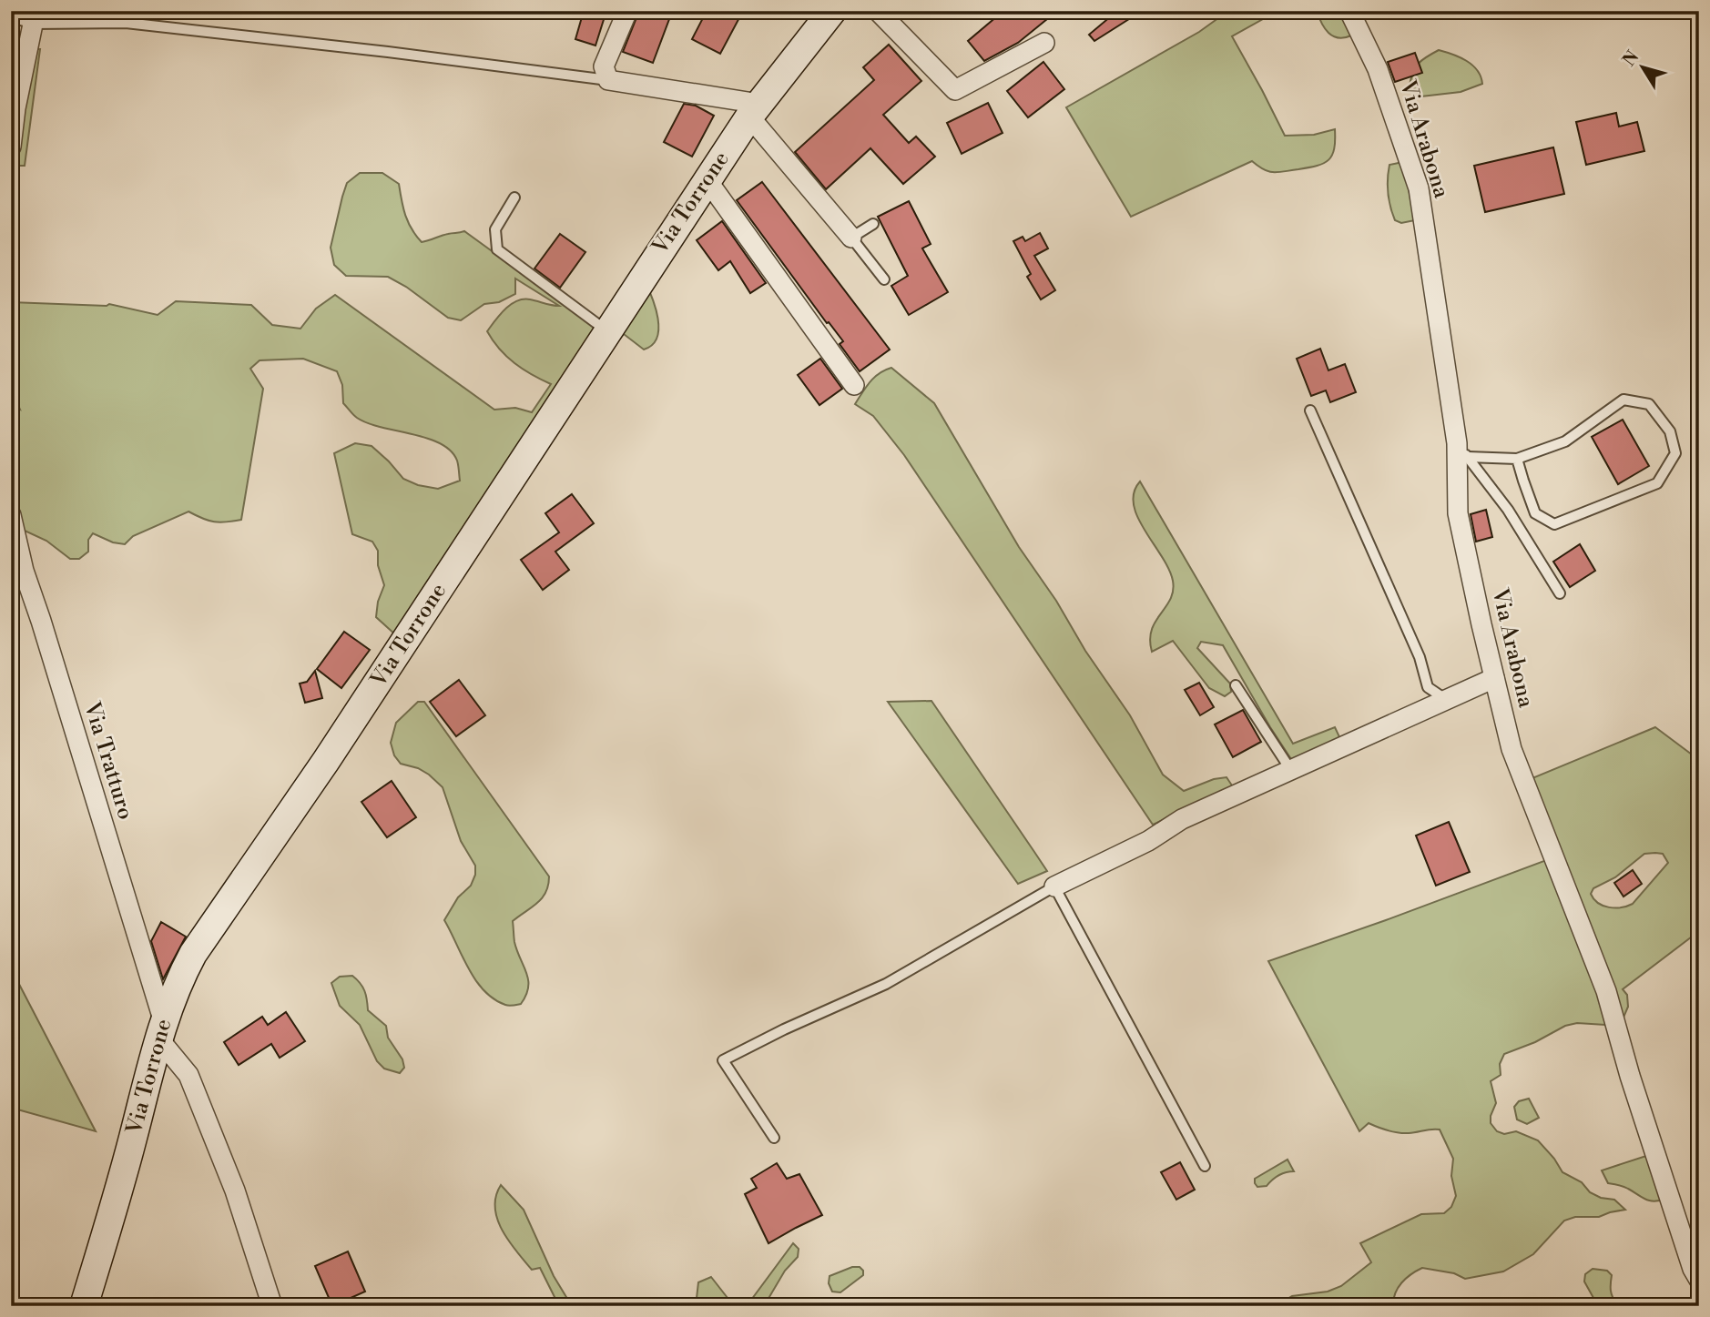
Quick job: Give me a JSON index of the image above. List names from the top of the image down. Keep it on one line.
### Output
{"streets":{"main road":["Via Torrone"],"street":["Via Arabona","Via Tratturo"]},"crossings":[["Via Torrone","Via Tratturo"]],"north":"top left"}
